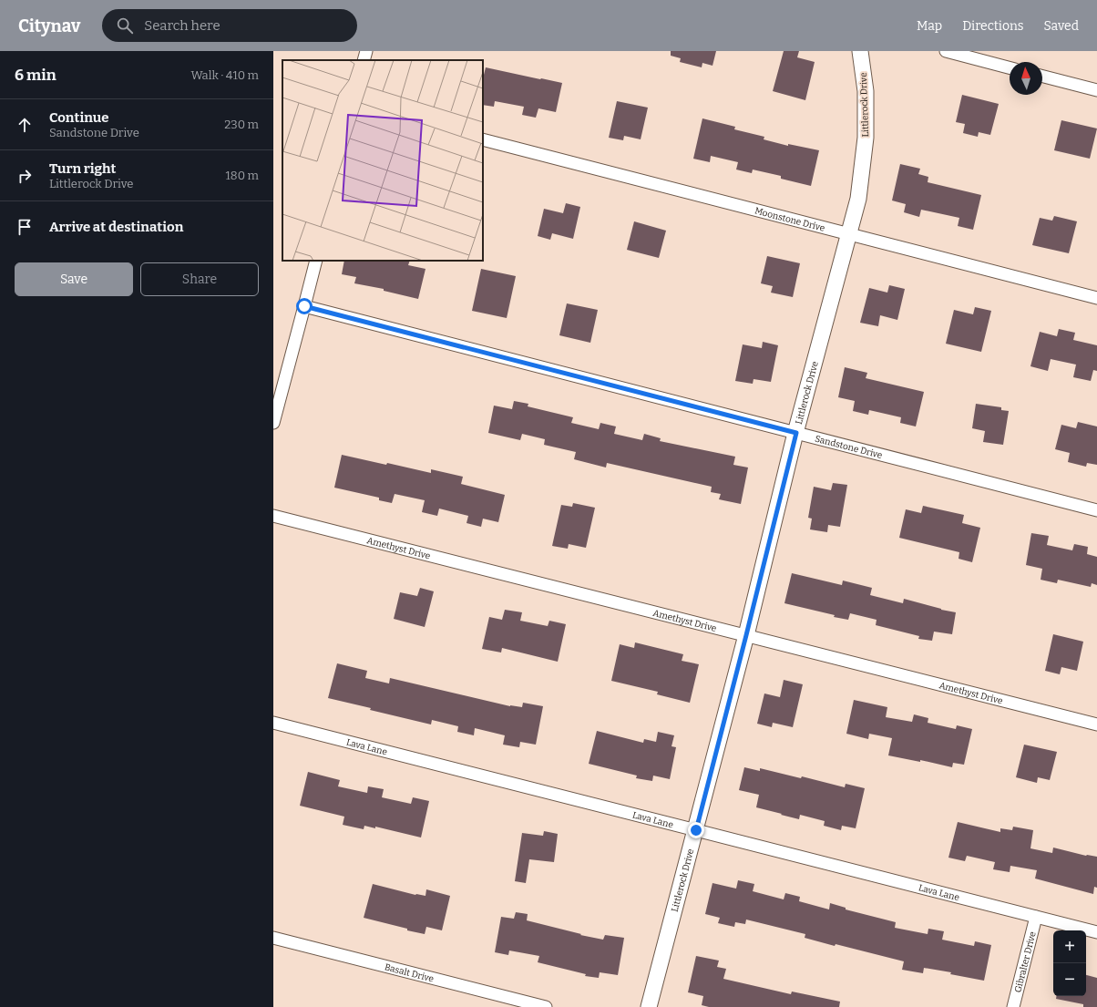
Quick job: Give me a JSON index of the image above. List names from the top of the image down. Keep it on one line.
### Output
{"streets":{"street":["Littlerock Drive","Moonstone Drive","Sandstone Drive","Amethyst Drive","Lava Lane","Gibralter Drive","Basalt Drive"]},"crossings":[["Littlerock Drive","Moonstone Drive"],["Littlerock Drive","Sandstone Drive"],["Littlerock Drive","Amethyst Drive"],["Littlerock Drive","Lava Lane"],["Lava Lane","Gibralter Drive"]],"north":"top","page":{"header":"Citynav","search":"Search here","nav":["Map","Directions","Saved"],"heading":["6 min","Walk · 410 m"],"list":[["Continue","Sandstone Drive","230 m"],["Turn right","Littlerock Drive","180 m"],"Arrive at destination"],"buttons":["Save","Share"],"map_buttons":["+","−"]}}
